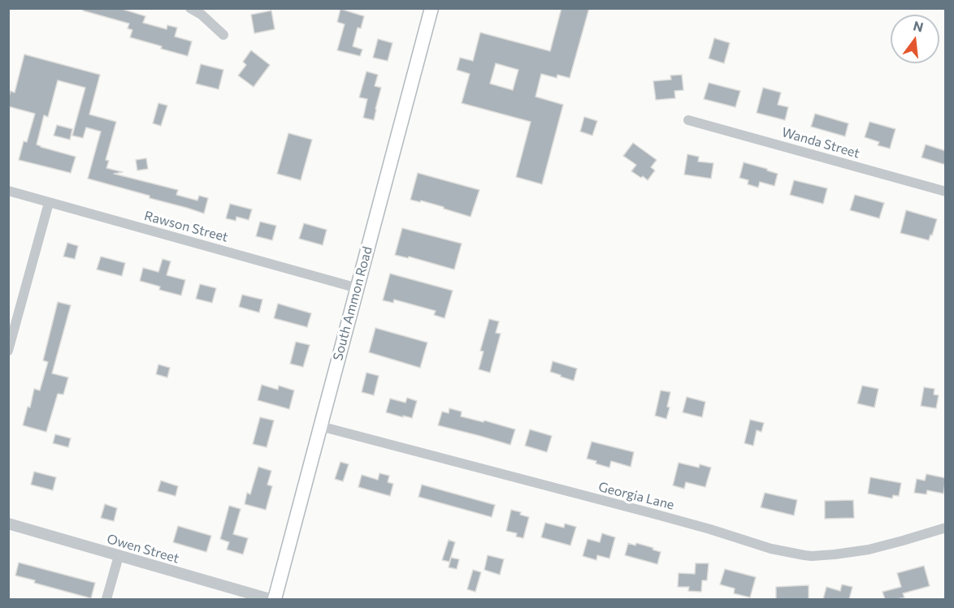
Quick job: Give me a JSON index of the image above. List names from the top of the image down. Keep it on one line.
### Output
{"streets":{"main road":["South Ammon Road"],"street":["Wanda Street","Rawson Street","Georgia Lane","Owen Street"]},"crossings":[["Rawson Street","South Ammon Road"],["South Ammon Road","Georgia Lane"]],"north":"top"}
